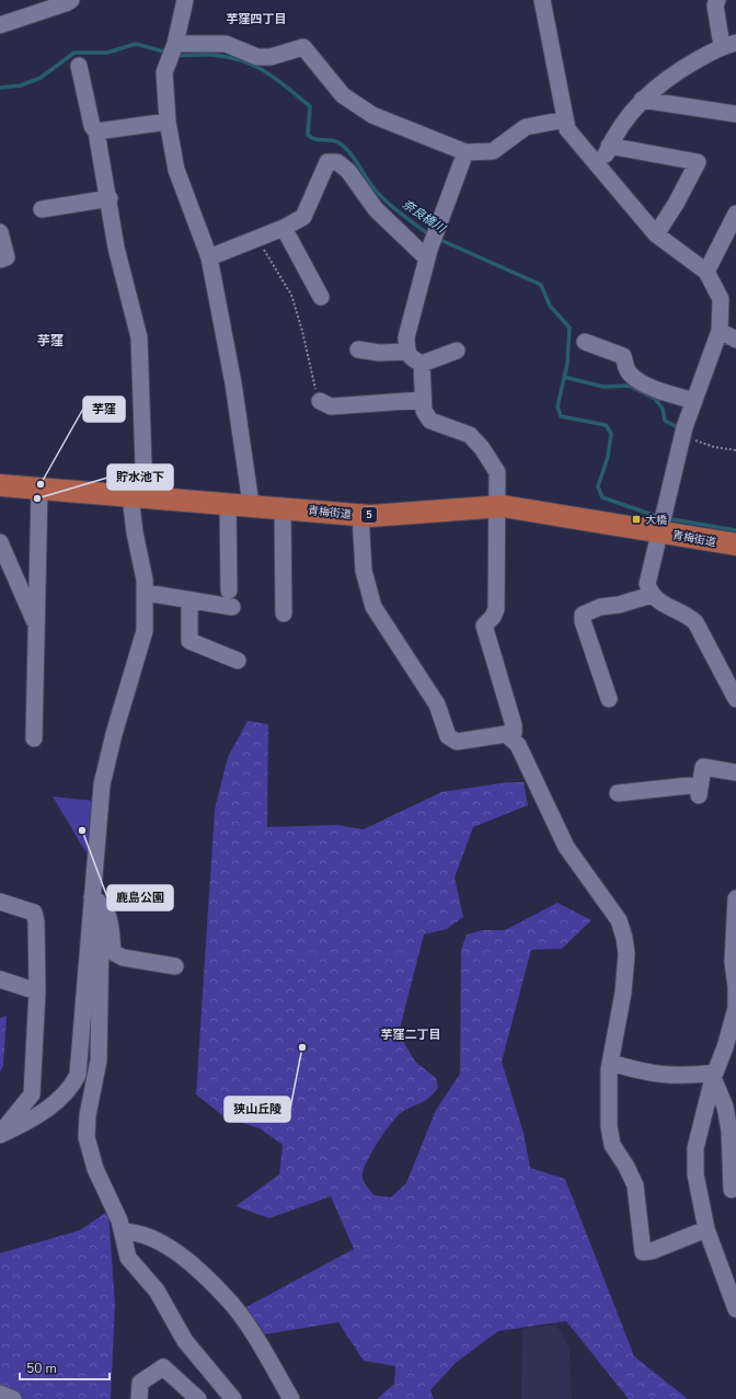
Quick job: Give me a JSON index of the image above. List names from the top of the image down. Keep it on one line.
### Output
{"streets":{"main road":["青梅街道","5"]},"districts":["芋窪四丁目","芋窪","芋窪二丁目"],"water":["奈良橋川"],"places":{"other":["芋窪","貯水池下","鹿島公園","狭山丘陵"],"transit":["大橋"]},"scale_bar":"50 m"}
